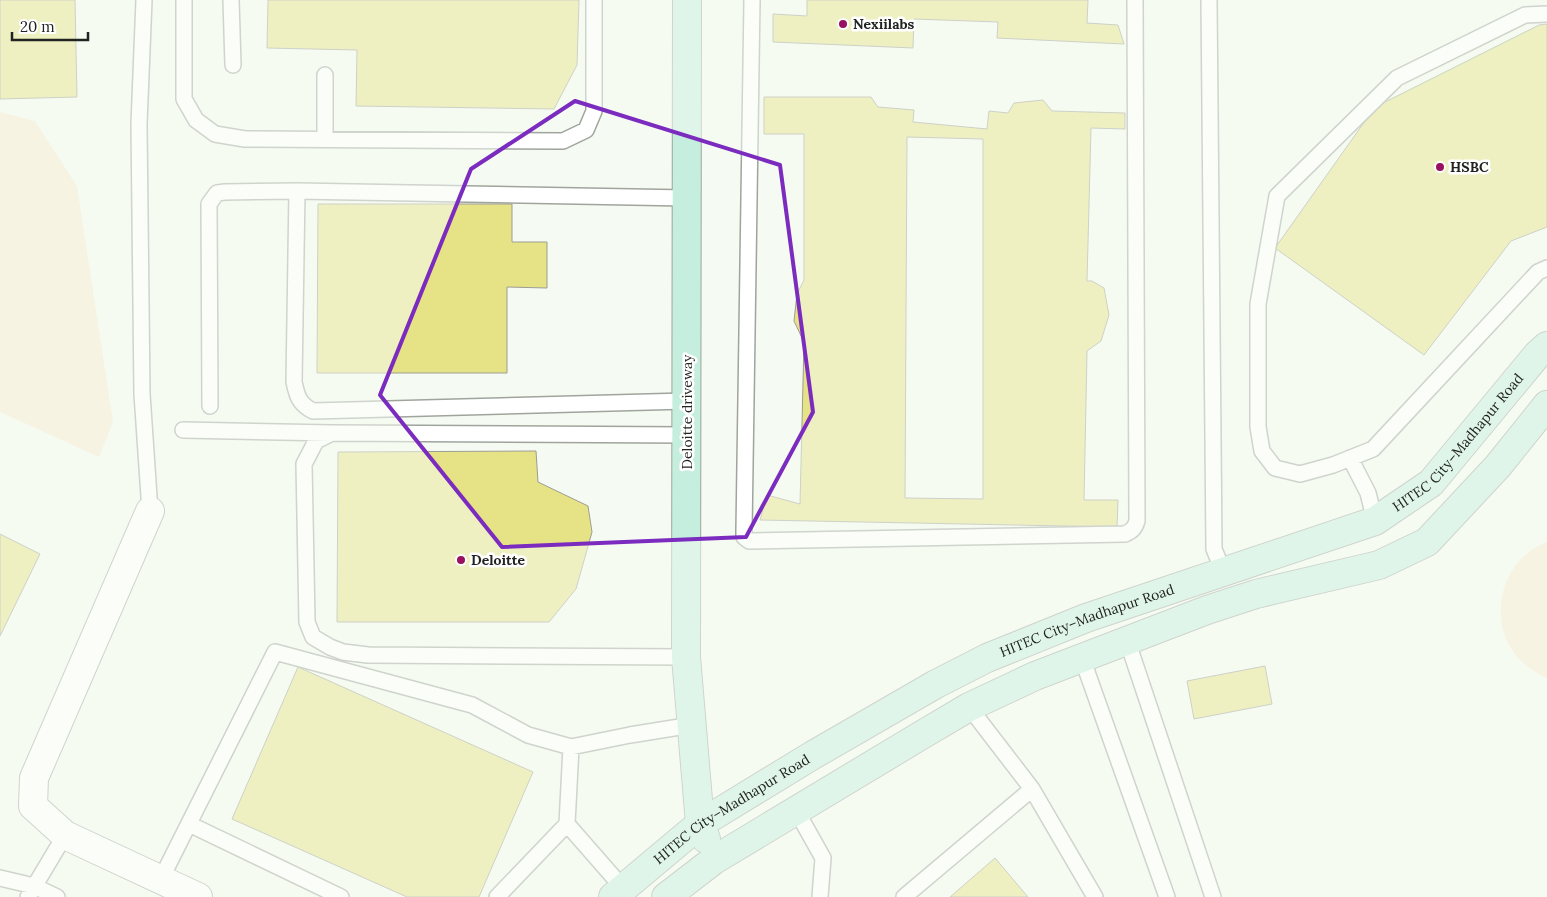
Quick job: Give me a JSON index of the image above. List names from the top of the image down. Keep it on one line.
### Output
{"streets":{"main road":["Deloitte driveway","HITEC City–Madhapur Road"]},"crossings":[["Deloitte driveway","HITEC City–Madhapur Road"]],"places":["Nexiilabs","HSBC","Deloitte"],"scale_bar":"20 m"}
